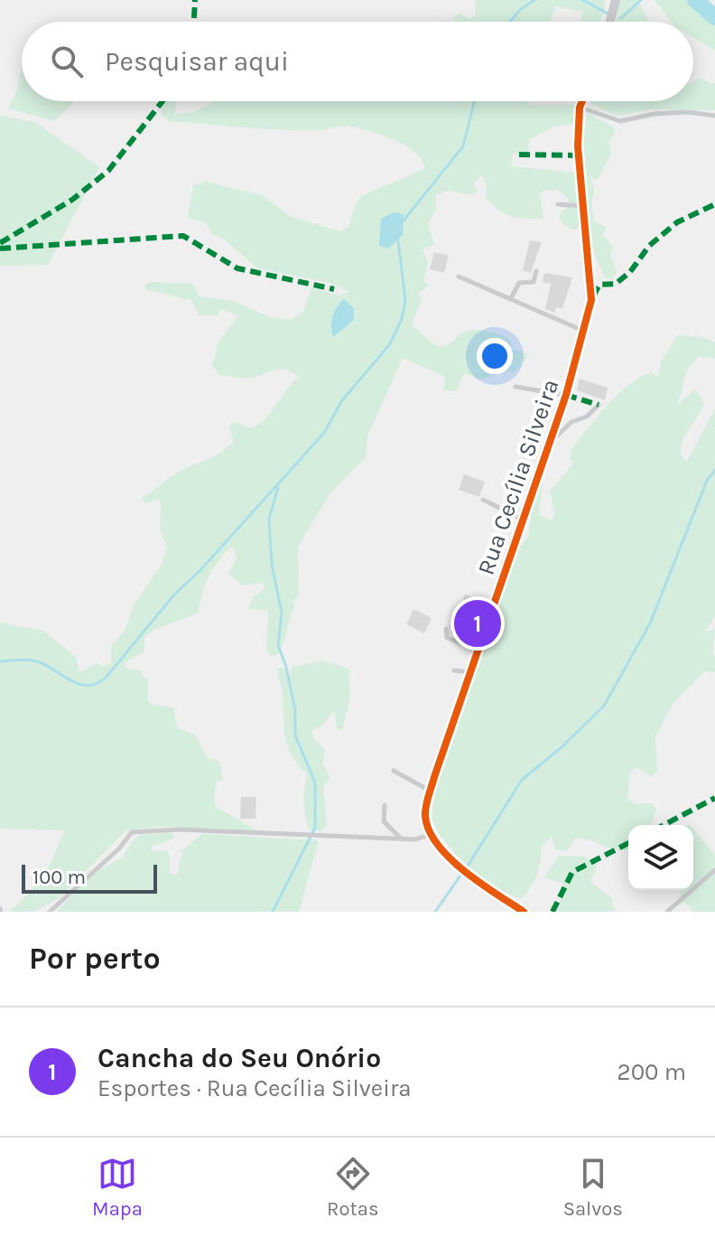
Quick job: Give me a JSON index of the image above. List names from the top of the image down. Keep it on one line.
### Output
{"streets":{"street":["Rua Cecília Silveira"]},"scale_bar":"100 m","page":{"search":"Pesquisar aqui","pins":"1","scale":"100 m","heading":"Por perto","list":[{"mark":"1","name":"Cancha do Seu Onório","note":"Esportes · Rua Cecília Silveira","value":"200 m"}],"nav":["Mapa","Rotas","Salvos"]}}
